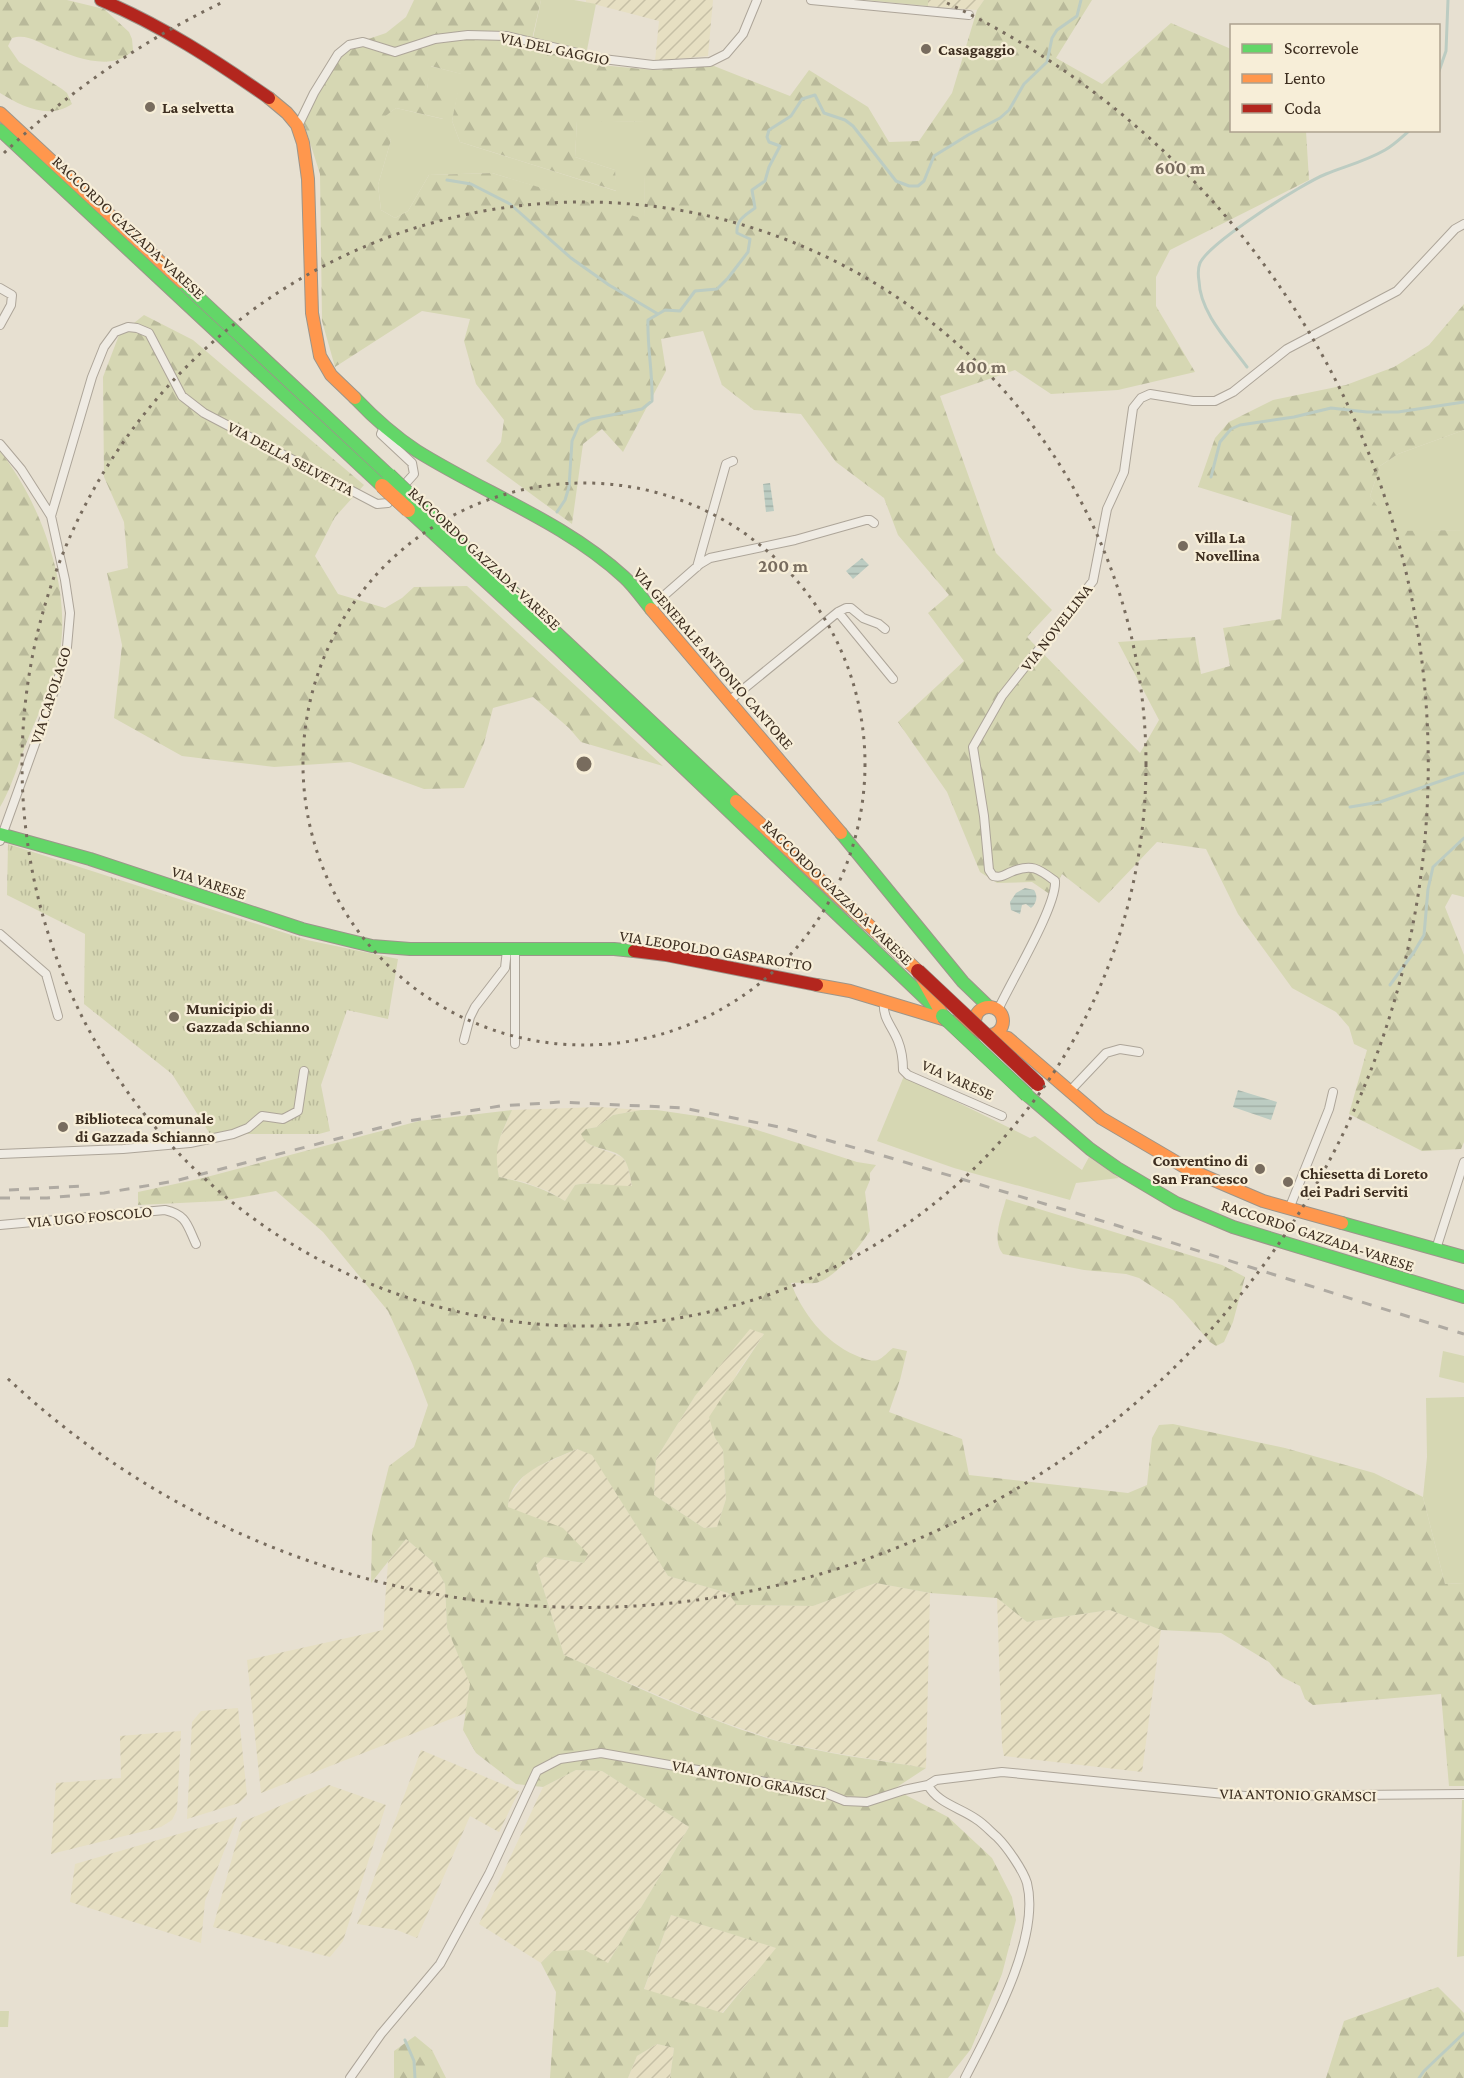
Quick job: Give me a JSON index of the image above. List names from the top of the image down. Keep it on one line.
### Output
{"streets":{"main road":["RACCORDO GAZZADA-VARESE","VIA GENERALE ANTONIO CANTORE","VIA VARESE","VIA LEOPOLDO GASPAROTTO"],"street":["VIA DEL GAGGIO","VIA DELLA SELVETTA","VIA NOVELLINA","VIA CAPOLAGO","VIA UGO FOSCOLO","VIA ANTONIO GRAMSCI"]},"crossings":[["VIA DEL GAGGIO","VIA GENERALE ANTONIO CANTORE"],["RACCORDO GAZZADA-VARESE","VIA LEOPOLDO GASPAROTTO"],["VIA DELLA SELVETTA","VIA GENERALE ANTONIO CANTORE"],["VIA DELLA SELVETTA","VIA CAPOLAGO"],["VIA NOVELLINA","VIA GENERALE ANTONIO CANTORE"],["VIA NOVELLINA","VIA LEOPOLDO GASPAROTTO"],["VIA GENERALE ANTONIO CANTORE","VIA LEOPOLDO GASPAROTTO"],["VIA CAPOLAGO","VIA VARESE"],["VIA VARESE","VIA LEOPOLDO GASPAROTTO"]],"places":["Casagaggio","La selvetta","Villa La Novellina","Municipio di Gazzada Schianno","Biblioteca comunale di Gazzada Schianno","Conventino di San Francesco","Chiesetta di Loreto dei Padri Serviti"],"legend":["Scorrevole","Lento","Coda"],"rings":["600 m","400 m","200 m"]}
